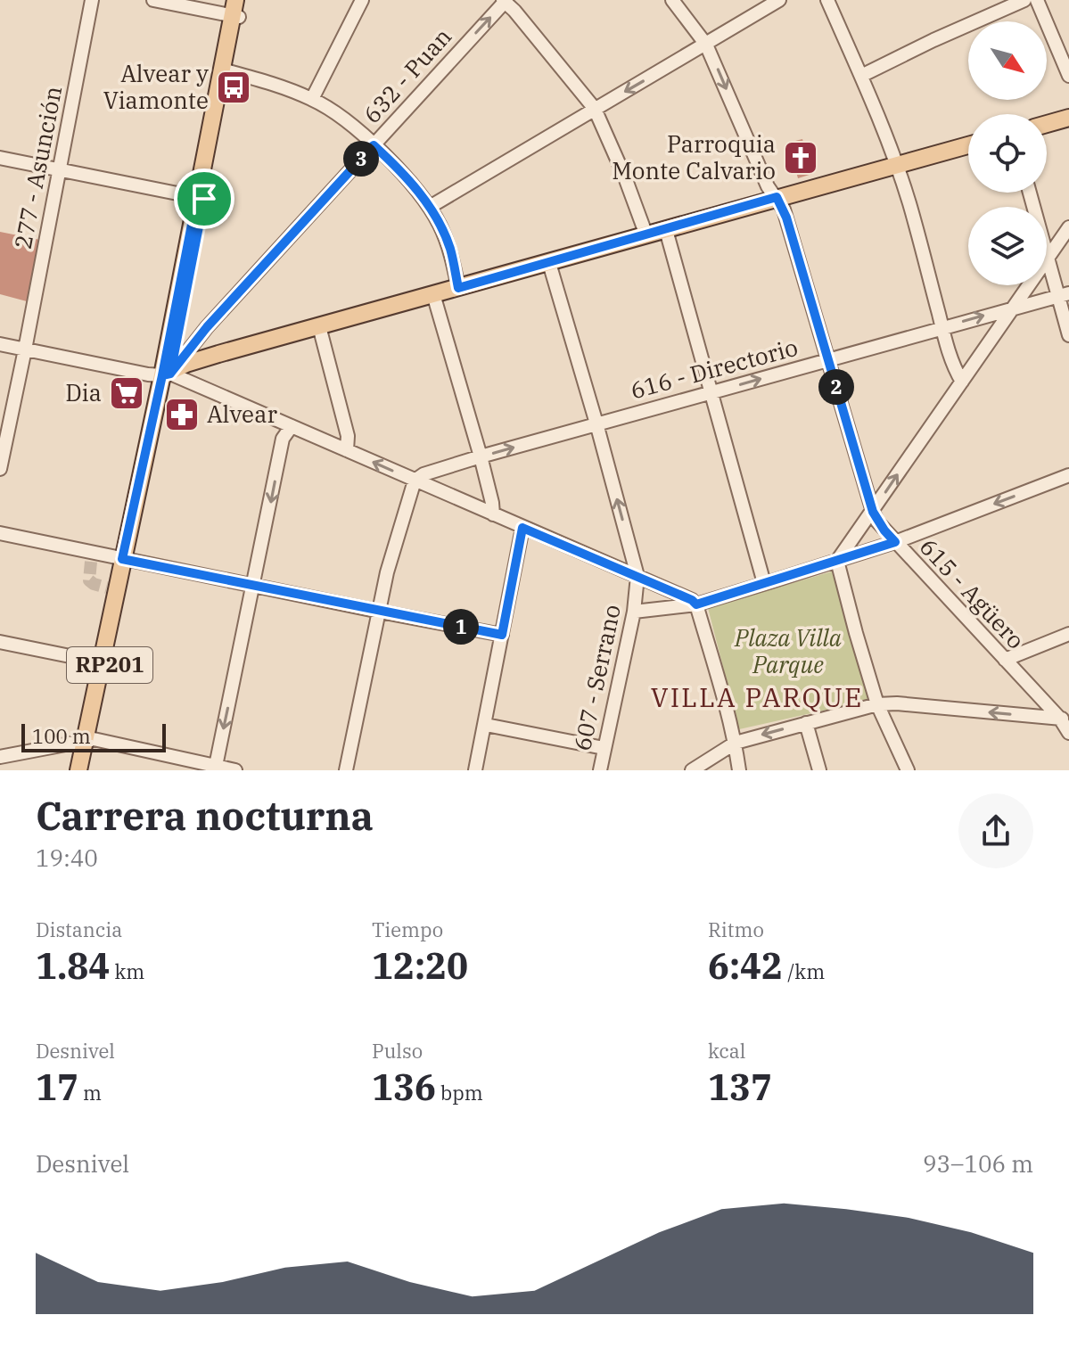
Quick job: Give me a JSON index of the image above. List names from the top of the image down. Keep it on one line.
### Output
{"streets":{"main road":["RP201"],"street":["632 - Puan","277 - Asunción","616 - Directorio","615 - Agüero","607 - Serrano"]},"crossings":[["632 - Puan","RP201"],["616 - Directorio","615 - Agüero"],["616 - Directorio","607 - Serrano"]],"one_way":["616 - Directorio"],"districts":["VILLA PARQUE"],"parks":["Plaza Villa Parque"],"places":{"bus stop":["Alvear y Viamonte"],"church":["Parroquia Monte Calvario"],"supermarket":["Dia"],"pharmacy":["Alvear"]},"scale_bar":"100 m","north":"bottom right","page":{"pins":["3","2","1"],"scale":"100 m","heading":["Carrera nocturna","19:40"],"stats":[["Distancia","1.84 km"],["Tiempo","12:20"],["Ritmo","6:42 /km"],["Desnivel","17 m"],["Pulso","136 bpm"],["kcal","137"]],"chart":["Desnivel","93–106 m"]}}
